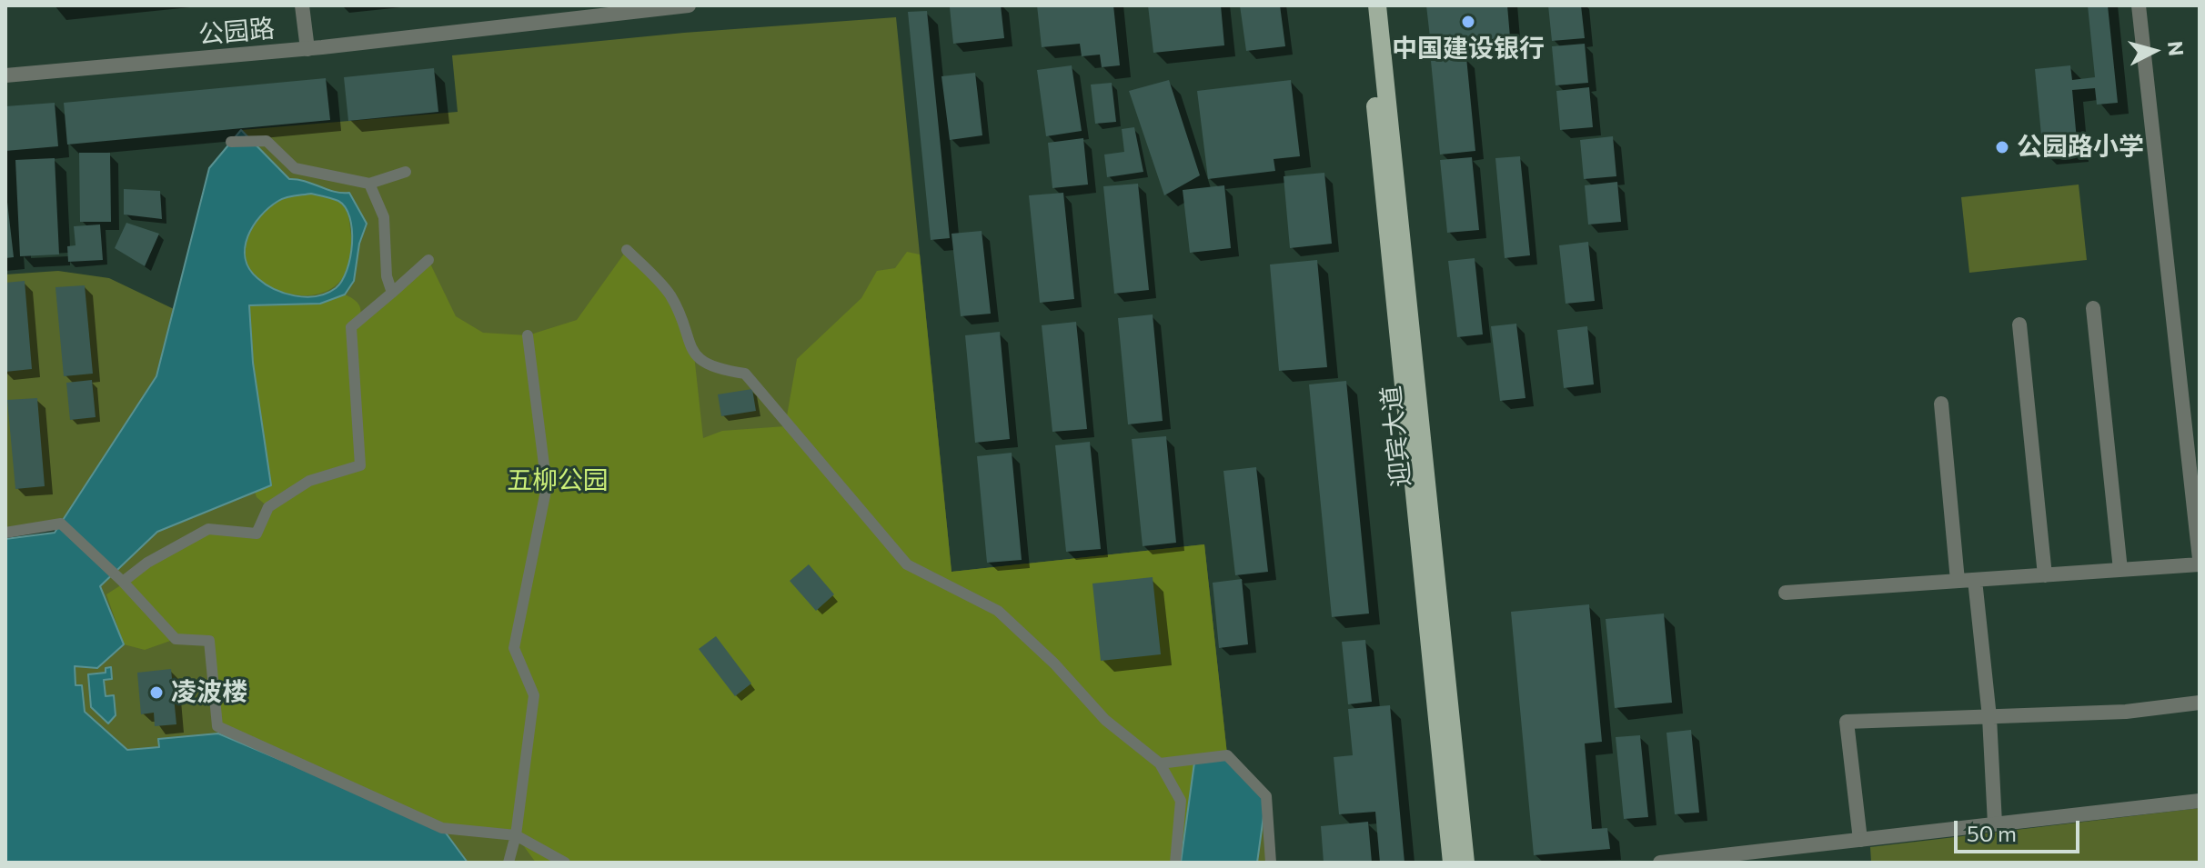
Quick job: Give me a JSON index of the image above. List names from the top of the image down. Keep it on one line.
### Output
{"streets":{"main road":["迎宾大道"],"street":["公园路"]},"parks":["五柳公园"],"places":["中国建设银行","公园路小学","凌波楼"],"scale_bar":"50 m","north":"right"}
